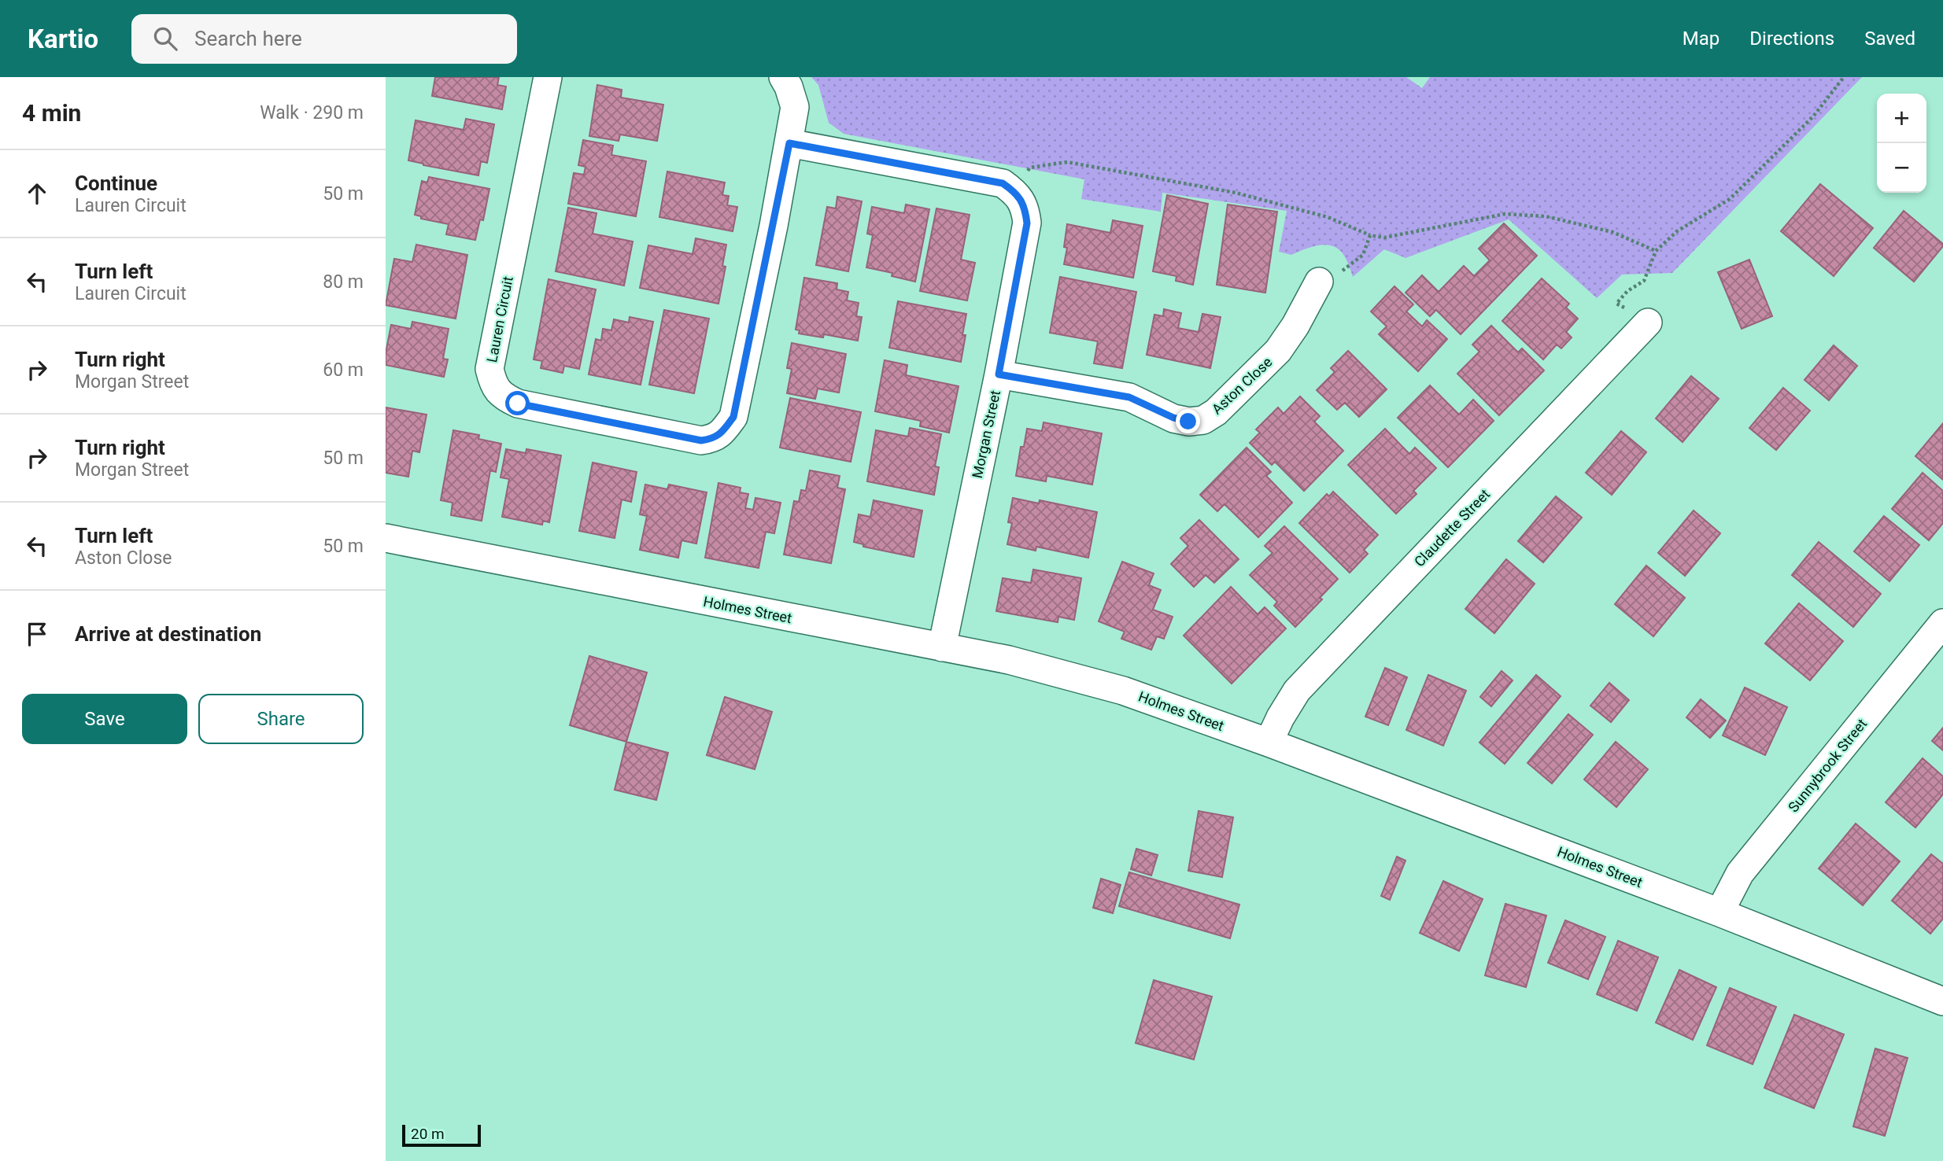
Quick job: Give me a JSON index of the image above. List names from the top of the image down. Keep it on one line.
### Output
{"streets":{"street":["Lauren Circuit","Aston Close","Morgan Street","Claudette Street","Holmes Street","Sunnybrook Street"]},"crossings":[["Aston Close","Morgan Street"],["Morgan Street","Holmes Street"],["Claudette Street","Holmes Street"],["Holmes Street","Sunnybrook Street"]],"scale_bar":"20 m","page":{"header":"Kartio","search":"Search here","nav":["Map","Directions","Saved"],"heading":["4 min","Walk · 290 m"],"map_buttons":["+","−"],"list":[["Continue","Lauren Circuit","50 m"],["Turn left","Lauren Circuit","80 m"],["Turn right","Morgan Street","60 m"],["Turn right","Morgan Street","50 m"],["Turn left","Aston Close","50 m"],"Arrive at destination"],"buttons":["Save","Share"],"scale":"20 m"}}
